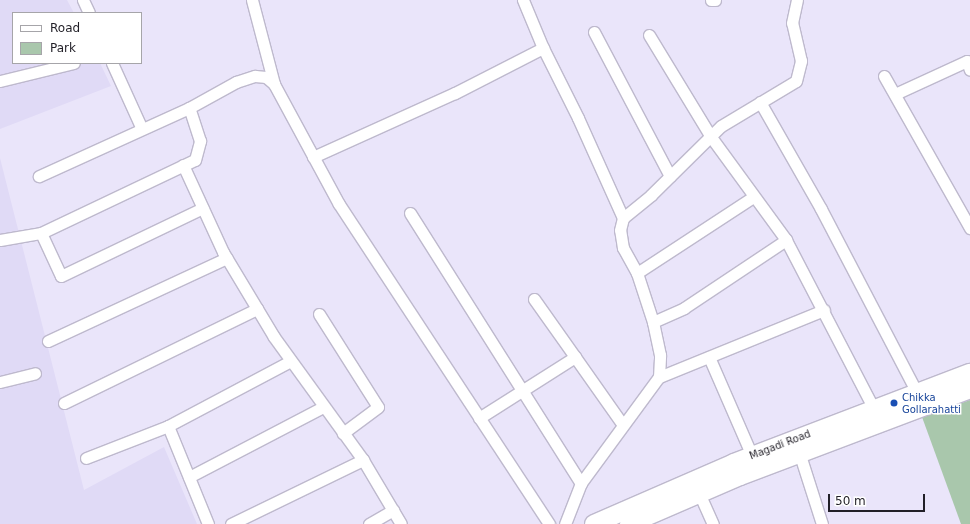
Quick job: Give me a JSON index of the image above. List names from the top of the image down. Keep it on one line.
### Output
{"streets":{"main road":["Magadi Road"]},"places":["Chikka Gollarahatti"],"legend":["Road","Park"],"scale_bar":"50 m"}
